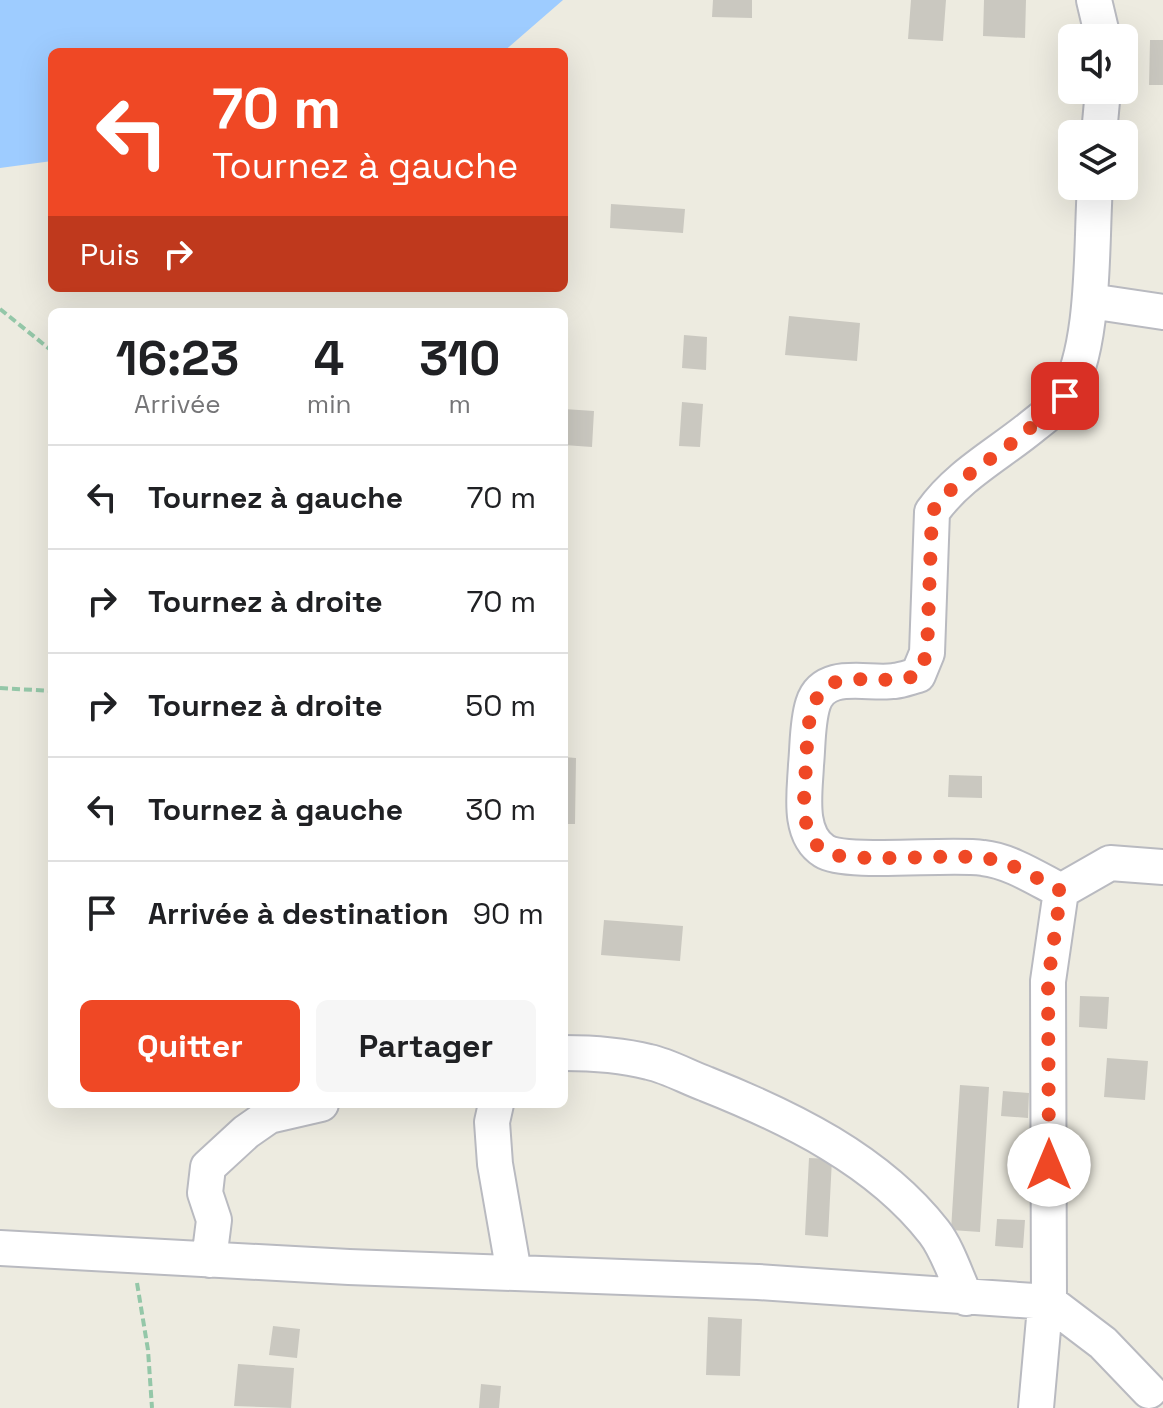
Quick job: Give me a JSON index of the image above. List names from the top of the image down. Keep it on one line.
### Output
{"page":{"turn":["70 m","Tournez à gauche"],"then":"Puis","eta":["16:23","Arrivée","4","min","310","m"],"list":[{"name":"Tournez à gauche","value":"70 m"},{"name":"Tournez à droite","value":"70 m"},{"name":"Tournez à droite","value":"50 m"},{"name":"Tournez à gauche","value":"30 m"},{"name":"Arrivée à destination","value":"90 m"}],"buttons":["Quitter","Partager"]}}
